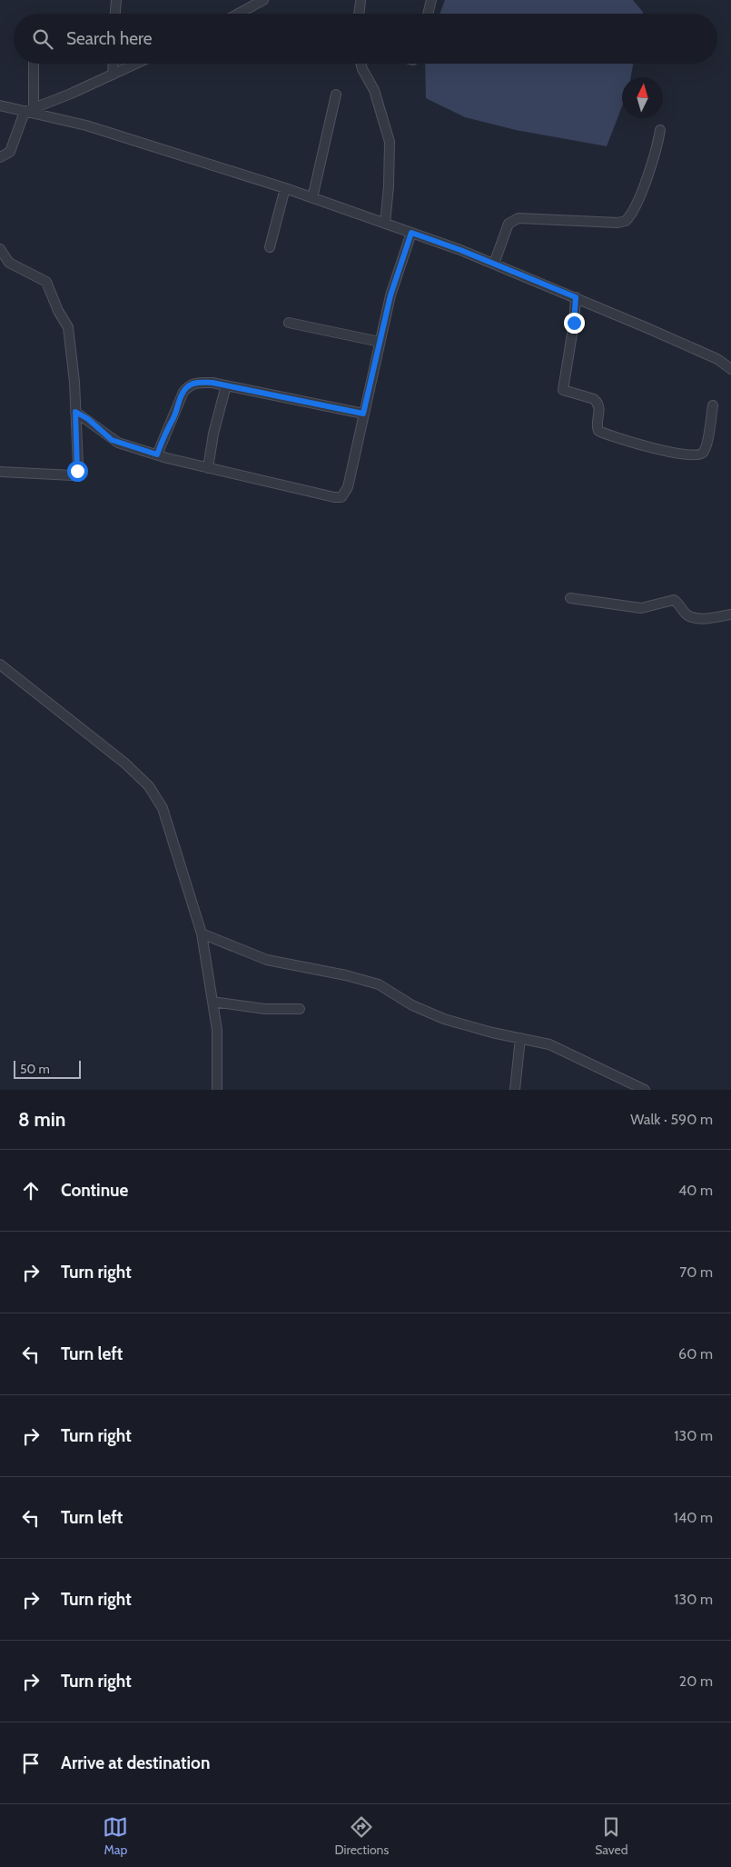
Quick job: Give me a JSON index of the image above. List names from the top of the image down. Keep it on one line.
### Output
{"scale_bar":"50 m","north":"top","page":{"search":"Search here","scale":"50 m","heading":["8 min","Walk · 590 m"],"list":[["Continue","40 m"],["Turn right","70 m"],["Turn left","60 m"],["Turn right","130 m"],["Turn left","140 m"],["Turn right","130 m"],["Turn right","20 m"],"Arrive at destination"],"nav":["Map","Directions","Saved"]}}
